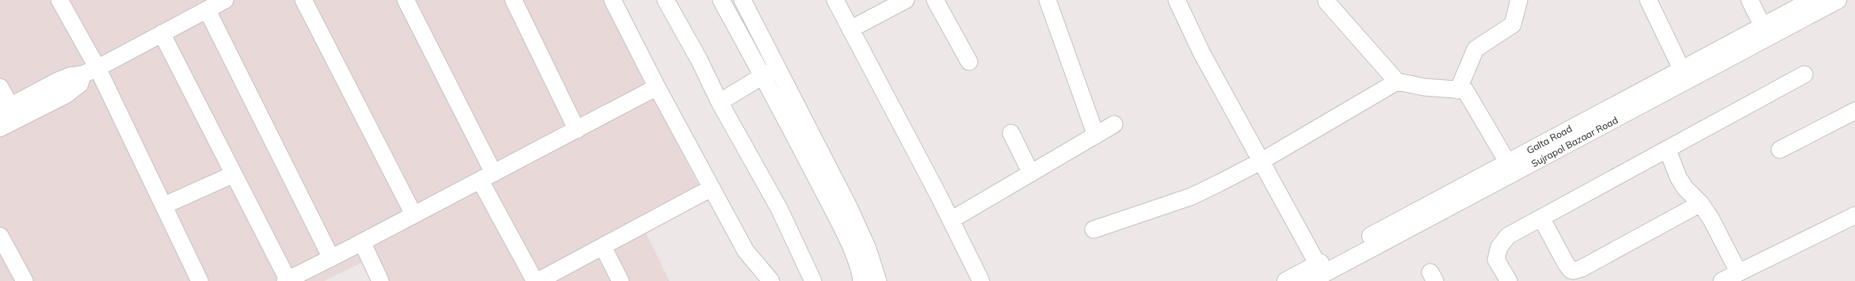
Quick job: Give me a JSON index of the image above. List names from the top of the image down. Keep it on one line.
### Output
{"streets":{"main road":["Galta Road","Sujrapol Bazaar Road"]}}
